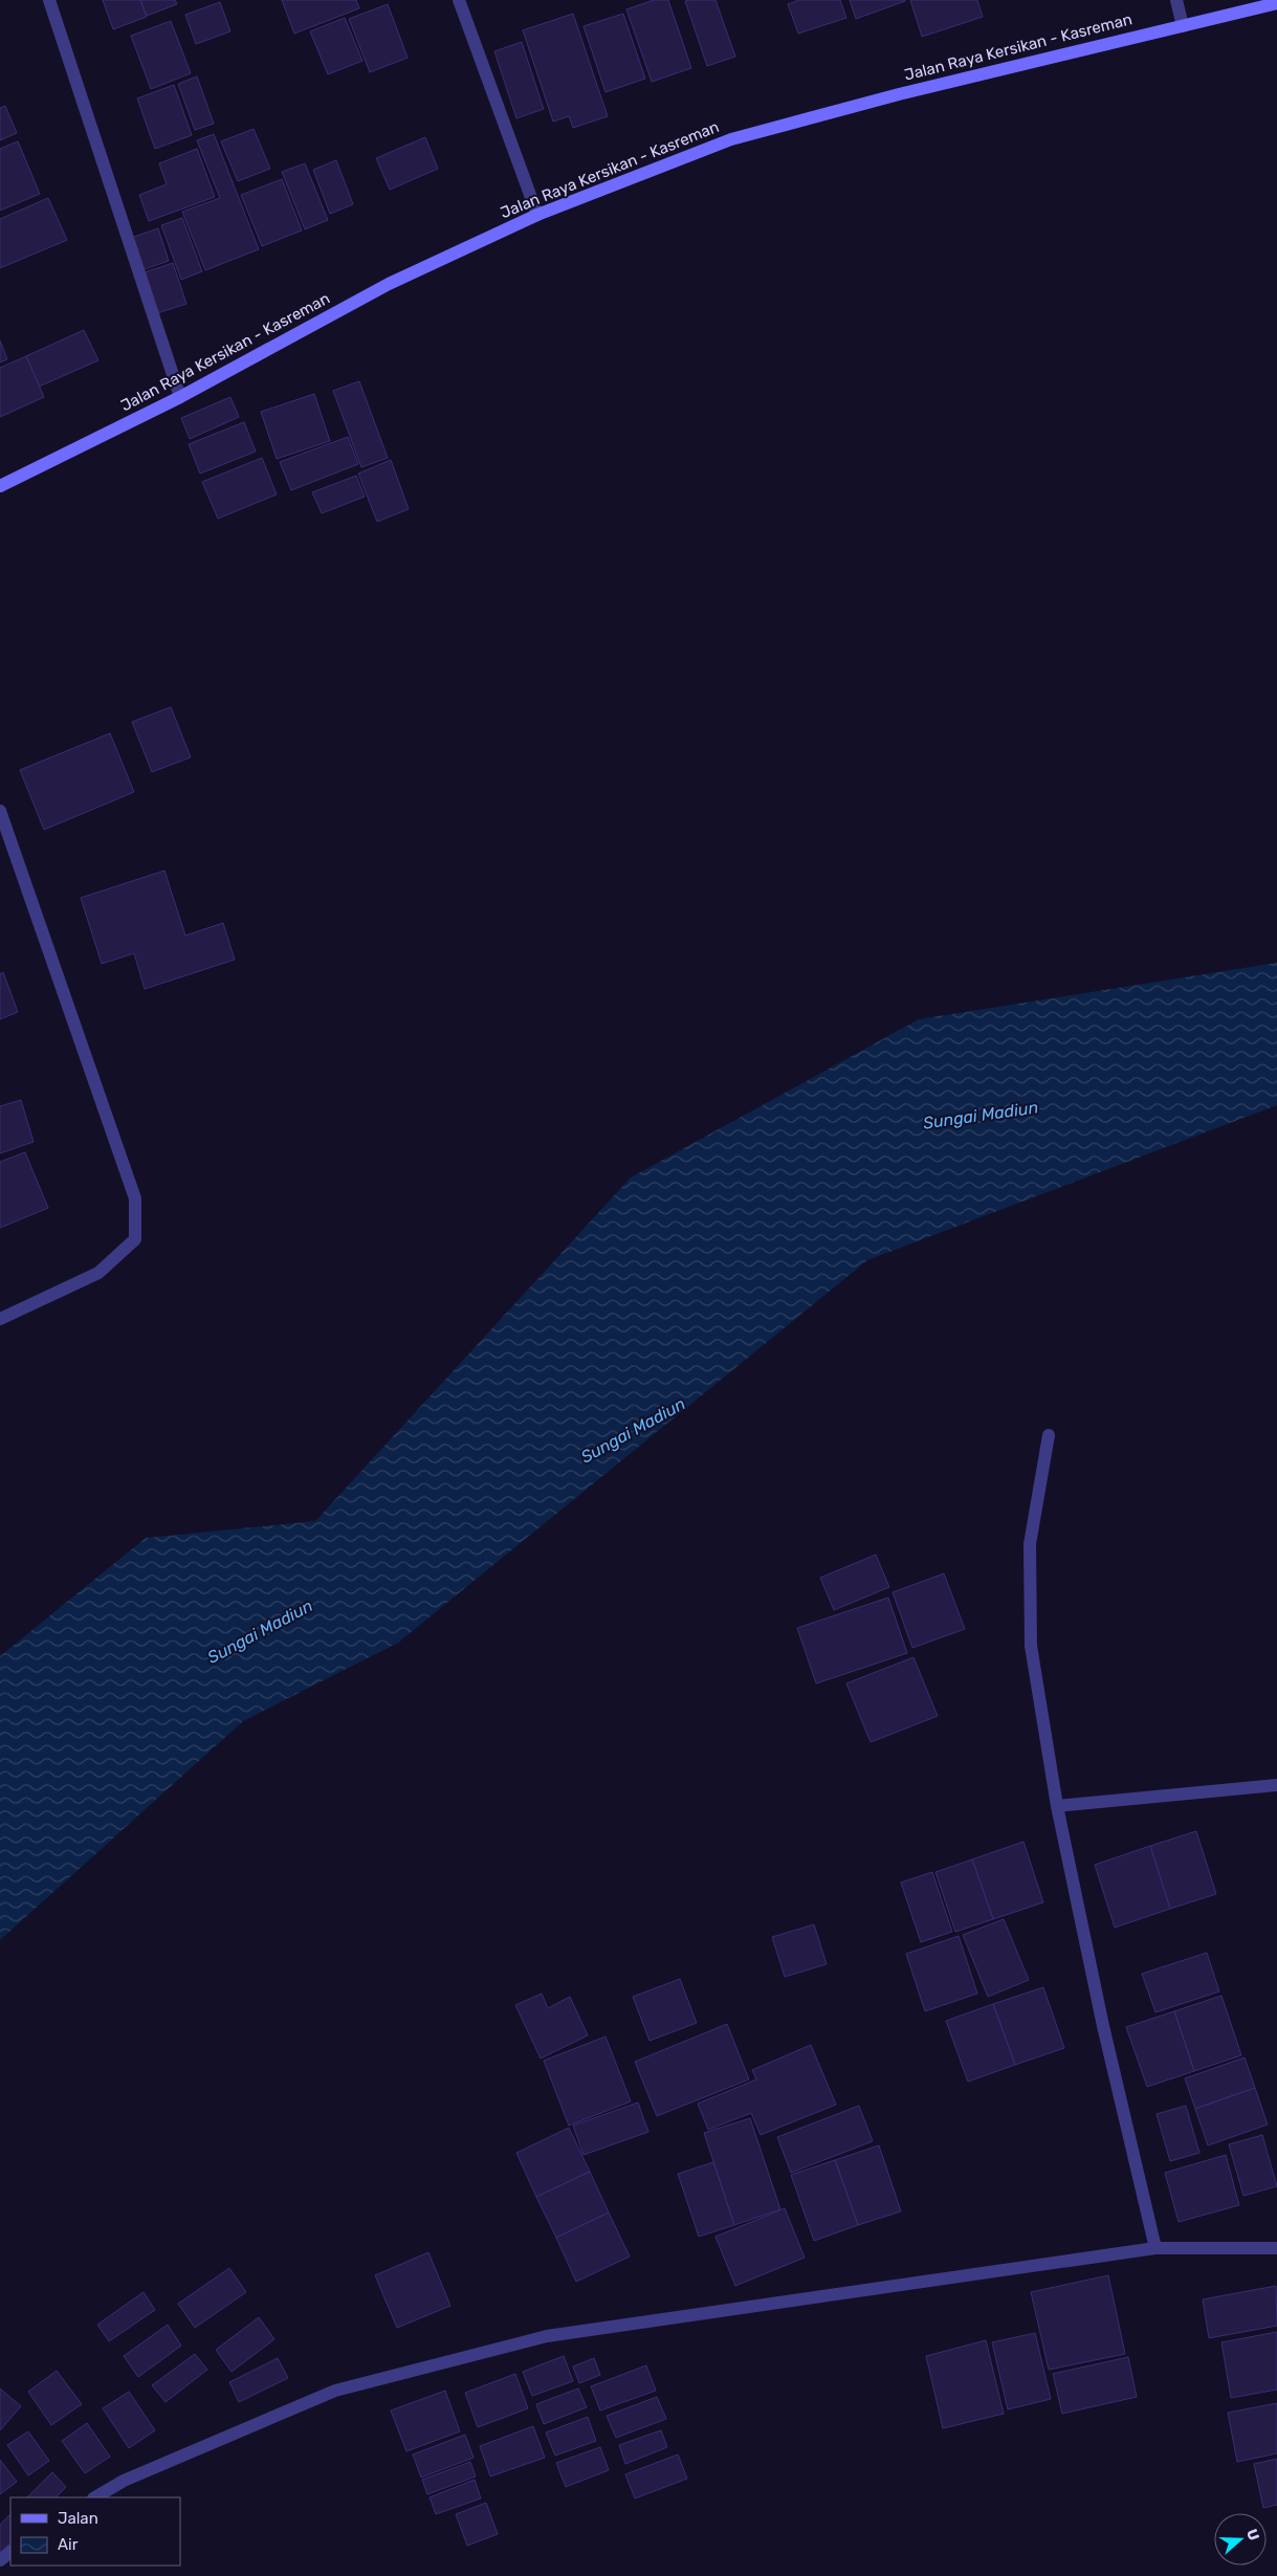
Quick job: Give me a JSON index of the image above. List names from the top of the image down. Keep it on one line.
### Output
{"streets":{"street":["Jalan Raya Kersikan - Kasreman"]},"water":["Sungai Madiun"],"legend":["Jalan","Air"],"north":"right"}
